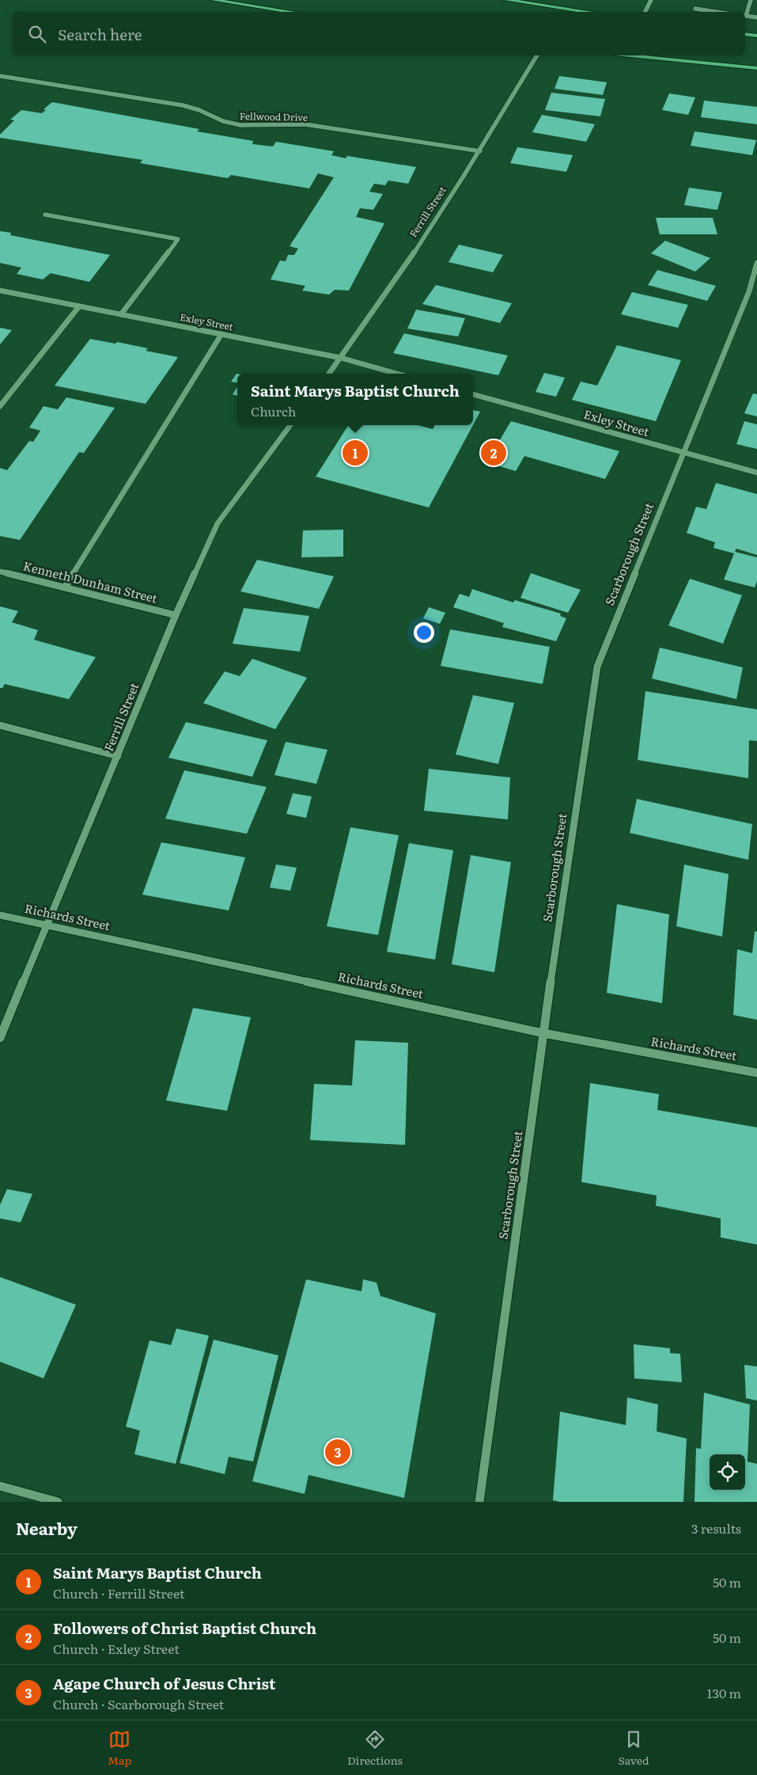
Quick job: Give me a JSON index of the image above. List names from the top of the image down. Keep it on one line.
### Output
{"streets":{"street":["Fellwood Drive","Ferrill Street","Exley Street","Scarborough Street","Kenneth Dunham Street","Richards Street"]},"crossings":[["Fellwood Drive","Ferrill Street"],["Ferrill Street","Exley Street"],["Ferrill Street","Kenneth Dunham Street"],["Ferrill Street","Richards Street"],["Exley Street","Scarborough Street"],["Scarborough Street","Richards Street"]],"page":{"search":"Search here","popup":["Saint Marys Baptist Church","Church"],"pins":["1","2","3"],"heading":["Nearby","3 results"],"list":[{"mark":"1","name":"Saint Marys Baptist Church","note":"Church · Ferrill Street","value":"50 m"},{"mark":"2","name":"Followers of Christ Baptist Church","note":"Church · Exley Street","value":"50 m"},{"mark":"3","name":"Agape Church of Jesus Christ","note":"Church · Scarborough Street","value":"130 m"}],"nav":["Map","Directions","Saved"]}}
